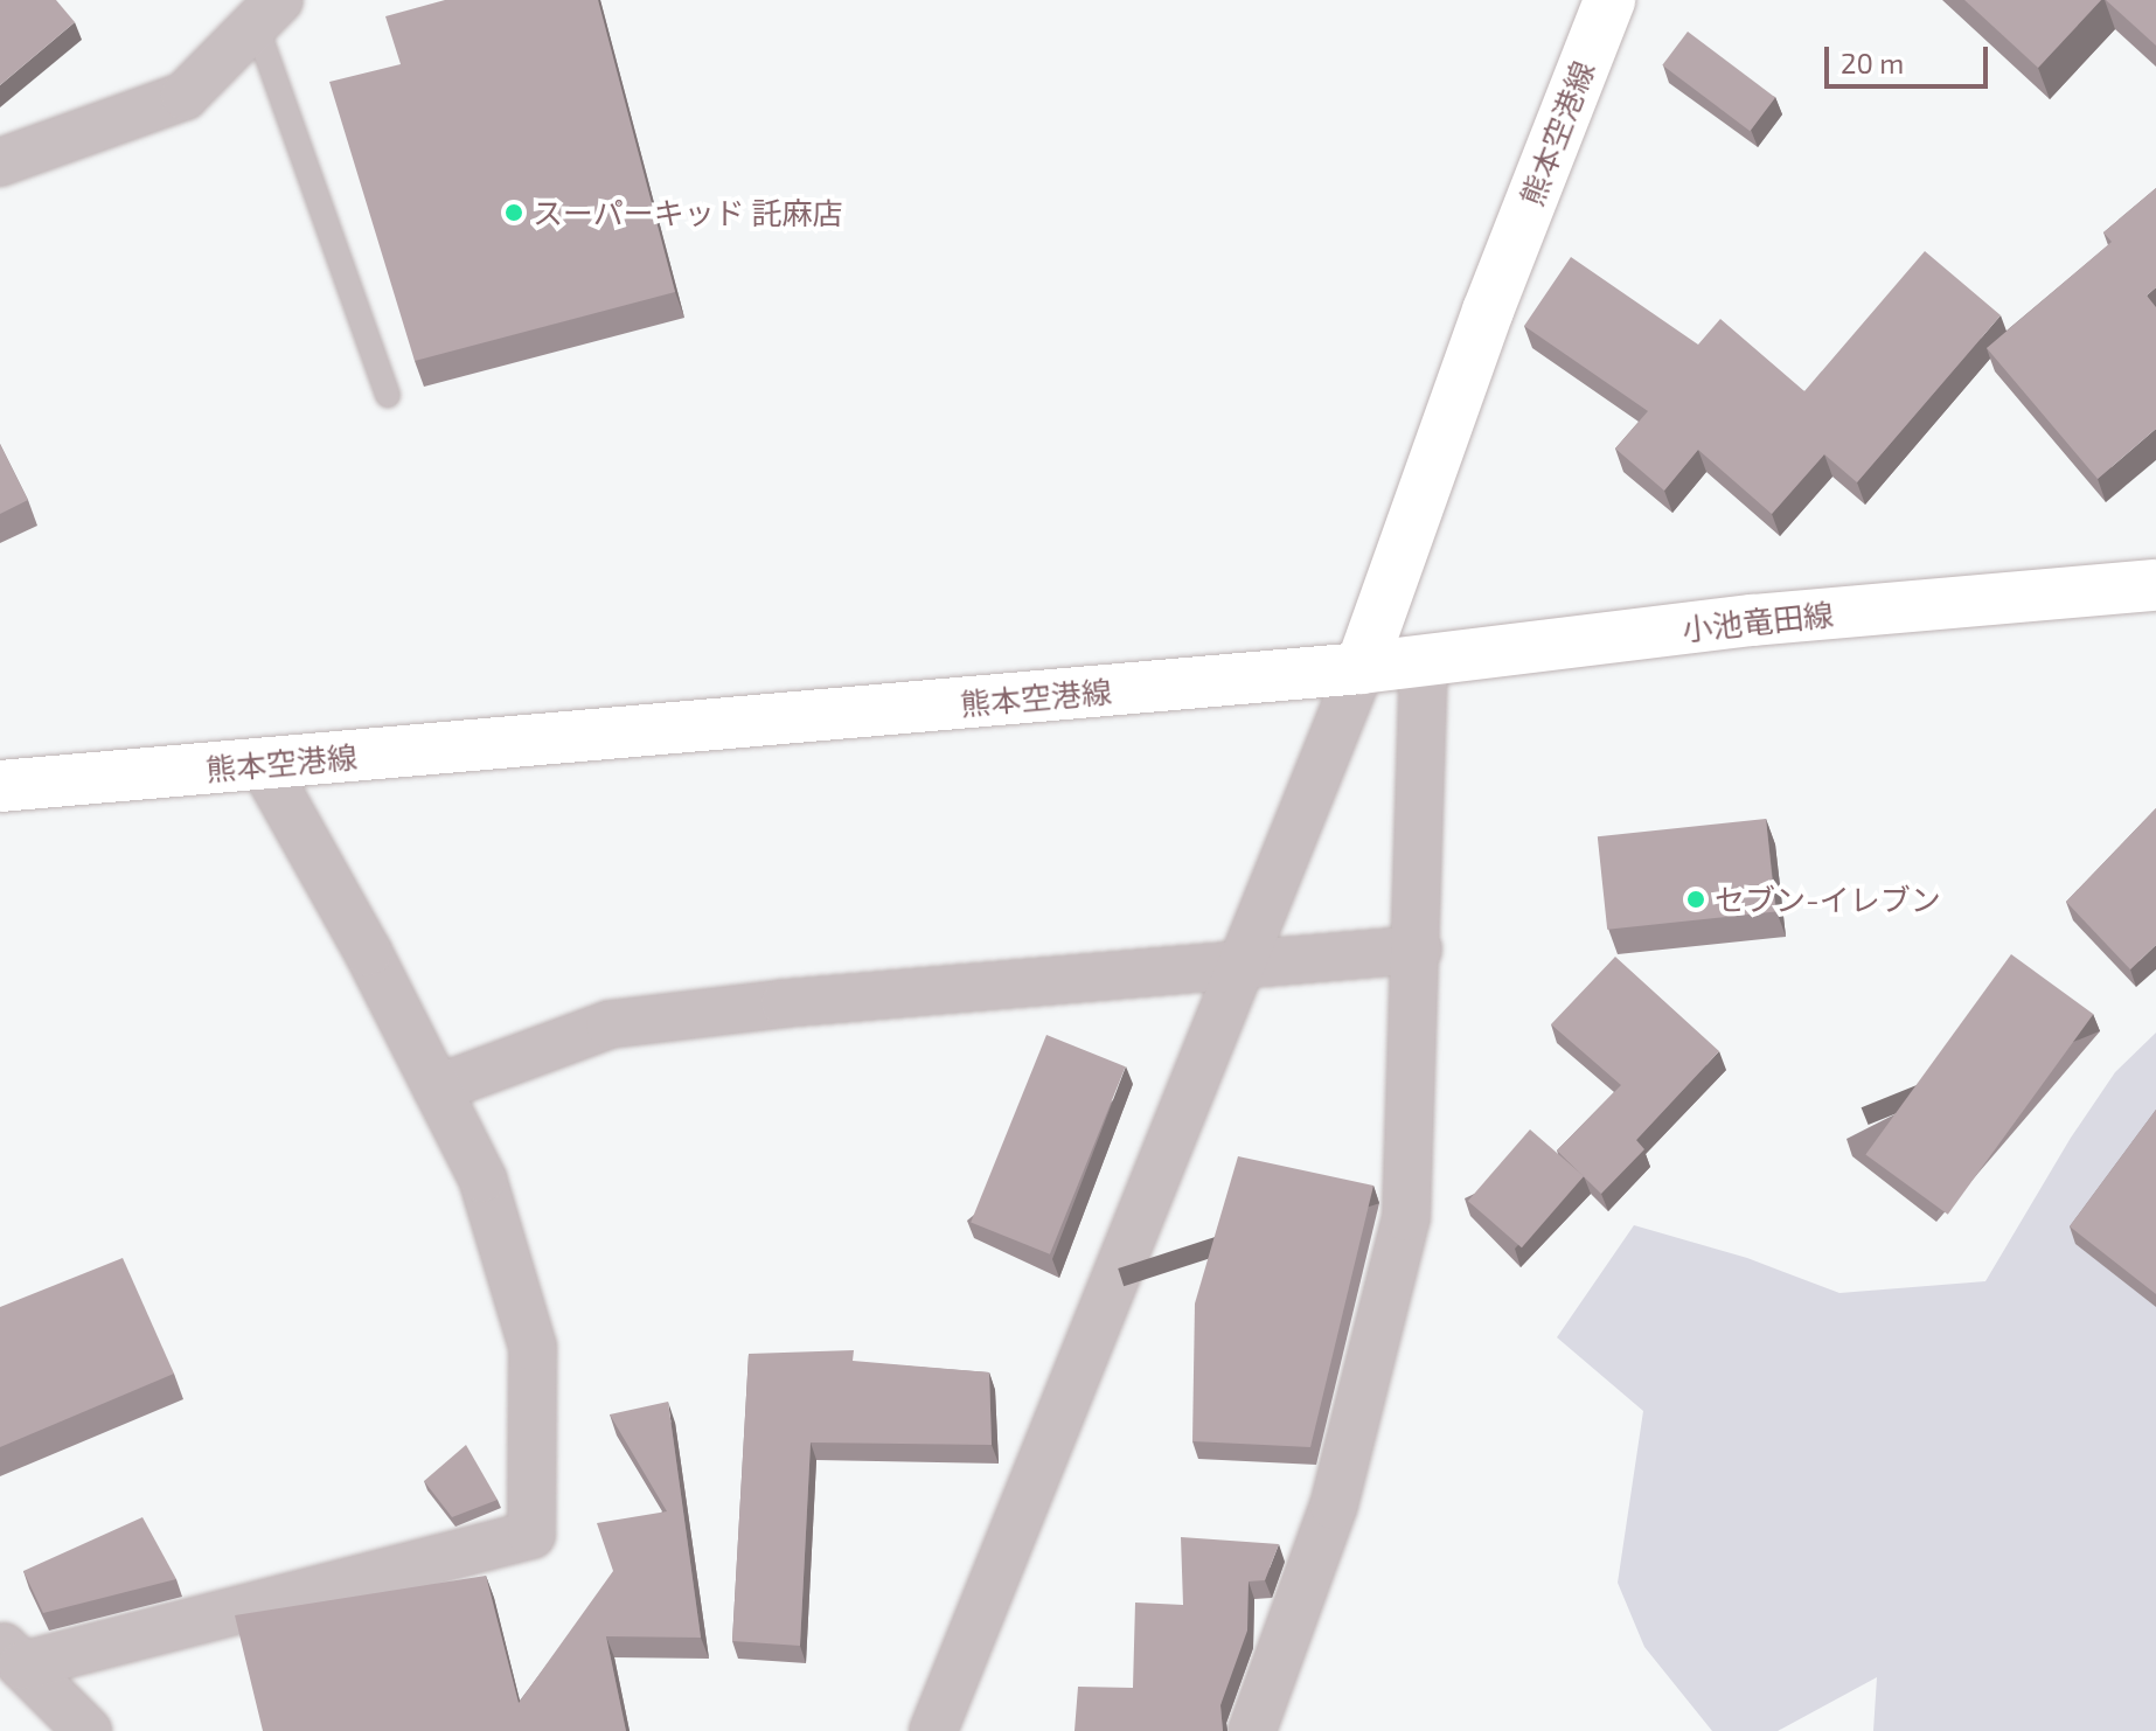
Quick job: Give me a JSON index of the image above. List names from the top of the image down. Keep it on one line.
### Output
{"streets":{"main road":["熊本空港線","小池竜田線"]},"crossings":[["熊本空港線","小池竜田線"]],"places":["スーパーキッド 託麻店","セブン-イレブン"],"scale_bar":"20 m"}
